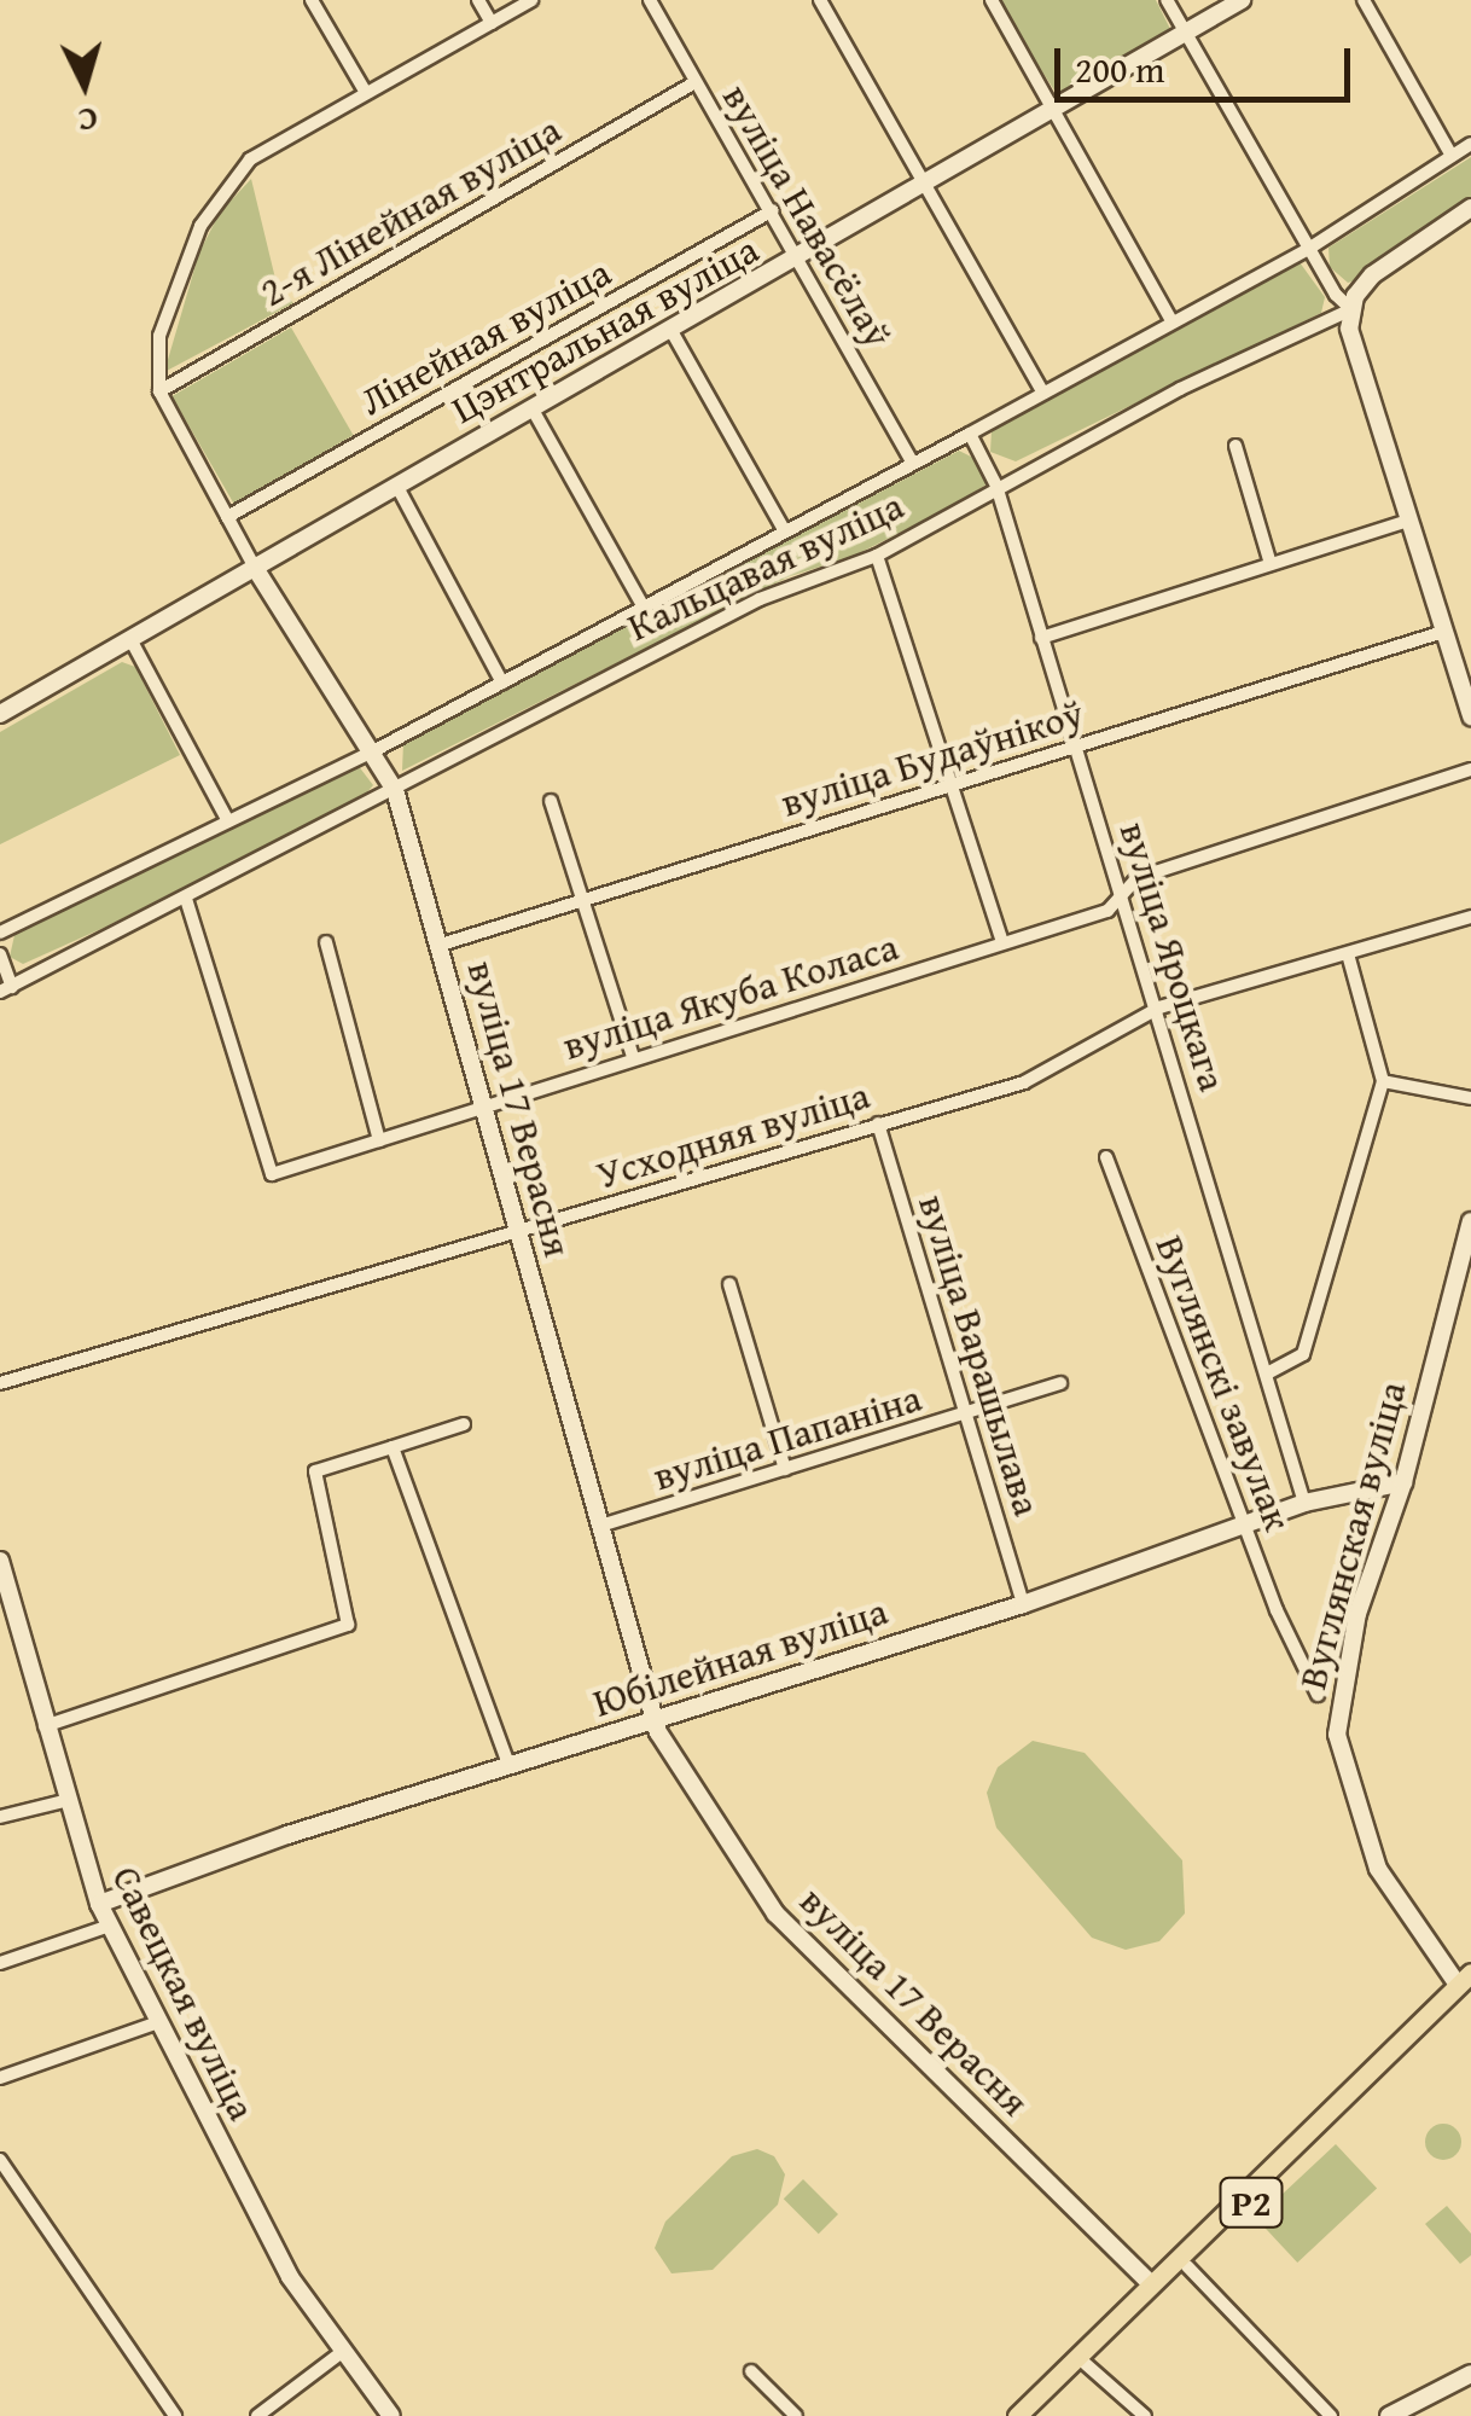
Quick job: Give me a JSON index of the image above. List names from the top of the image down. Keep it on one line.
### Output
{"streets":{"main road":["Р2"],"street":["2-я Лінейная вуліца","вуліца Навасёлаў","Цэнтральная вуліца","Лінейная вуліца","Кальцавая вуліца","вуліца Будаўнікоў","вуліца Яроцкага","вуліца Якуба Коласа","вуліца 17 Верасня","Усходняя вуліца","вуліца Варашылава","Вуглянскі завулак","вуліца Папаніна","Вуглянская вуліца","Юбілейная вуліца","Савецкая вуліца"]},"crossings":[["2-я Лінейная вуліца","вуліца Навасёлаў"],["2-я Лінейная вуліца","вуліца 17 Верасня"],["вуліца Навасёлаў","Цэнтральная вуліца"],["вуліца Навасёлаў","Лінейная вуліца"],["Цэнтральная вуліца","вуліца 17 Верасня"],["Лінейная вуліца","вуліца 17 Верасня"],["Кальцавая вуліца","вуліца Яроцкага"],["Кальцавая вуліца","вуліца Якуба Коласа"],["Кальцавая вуліца","вуліца 17 Верасня"],["вуліца Будаўнікоў","вуліца Яроцкага"],["вуліца Будаўнікоў","вуліца 17 Верасня"],["вуліца Яроцкага","вуліца Якуба Коласа"],["вуліца Яроцкага","Усходняя вуліца"],["вуліца Яроцкага","Юбілейная вуліца"],["вуліца Якуба Коласа","вуліца 17 Верасня"],["вуліца 17 Верасня","Усходняя вуліца"],["вуліца 17 Верасня","вуліца Папаніна"],["вуліца 17 Верасня","Юбілейная вуліца"],["вуліца 17 Верасня","Р2"],["Усходняя вуліца","вуліца Варашылава"],["вуліца Варашылава","вуліца Папаніна"],["вуліца Варашылава","Юбілейная вуліца"],["Вуглянскі завулак","Юбілейная вуліца"],["Вуглянская вуліца","Юбілейная вуліца"],["Вуглянская вуліца","Р2"],["Юбілейная вуліца","Савецкая вуліца"]],"scale_bar":"200 m","north":"bottom"}
